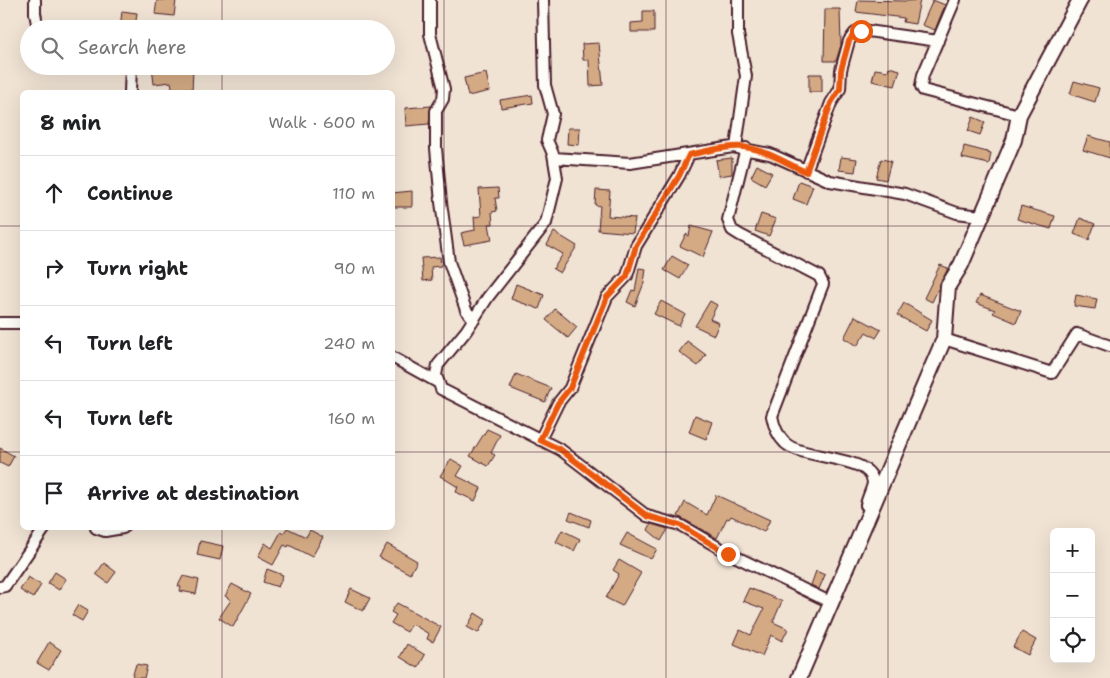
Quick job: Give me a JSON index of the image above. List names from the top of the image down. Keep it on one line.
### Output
{"page":{"search":"Search here","heading":["8 min","Walk · 600 m"],"list":[["Continue","110 m"],["Turn right","90 m"],["Turn left","240 m"],["Turn left","160 m"],"Arrive at destination"],"map_buttons":["+","−"]}}
